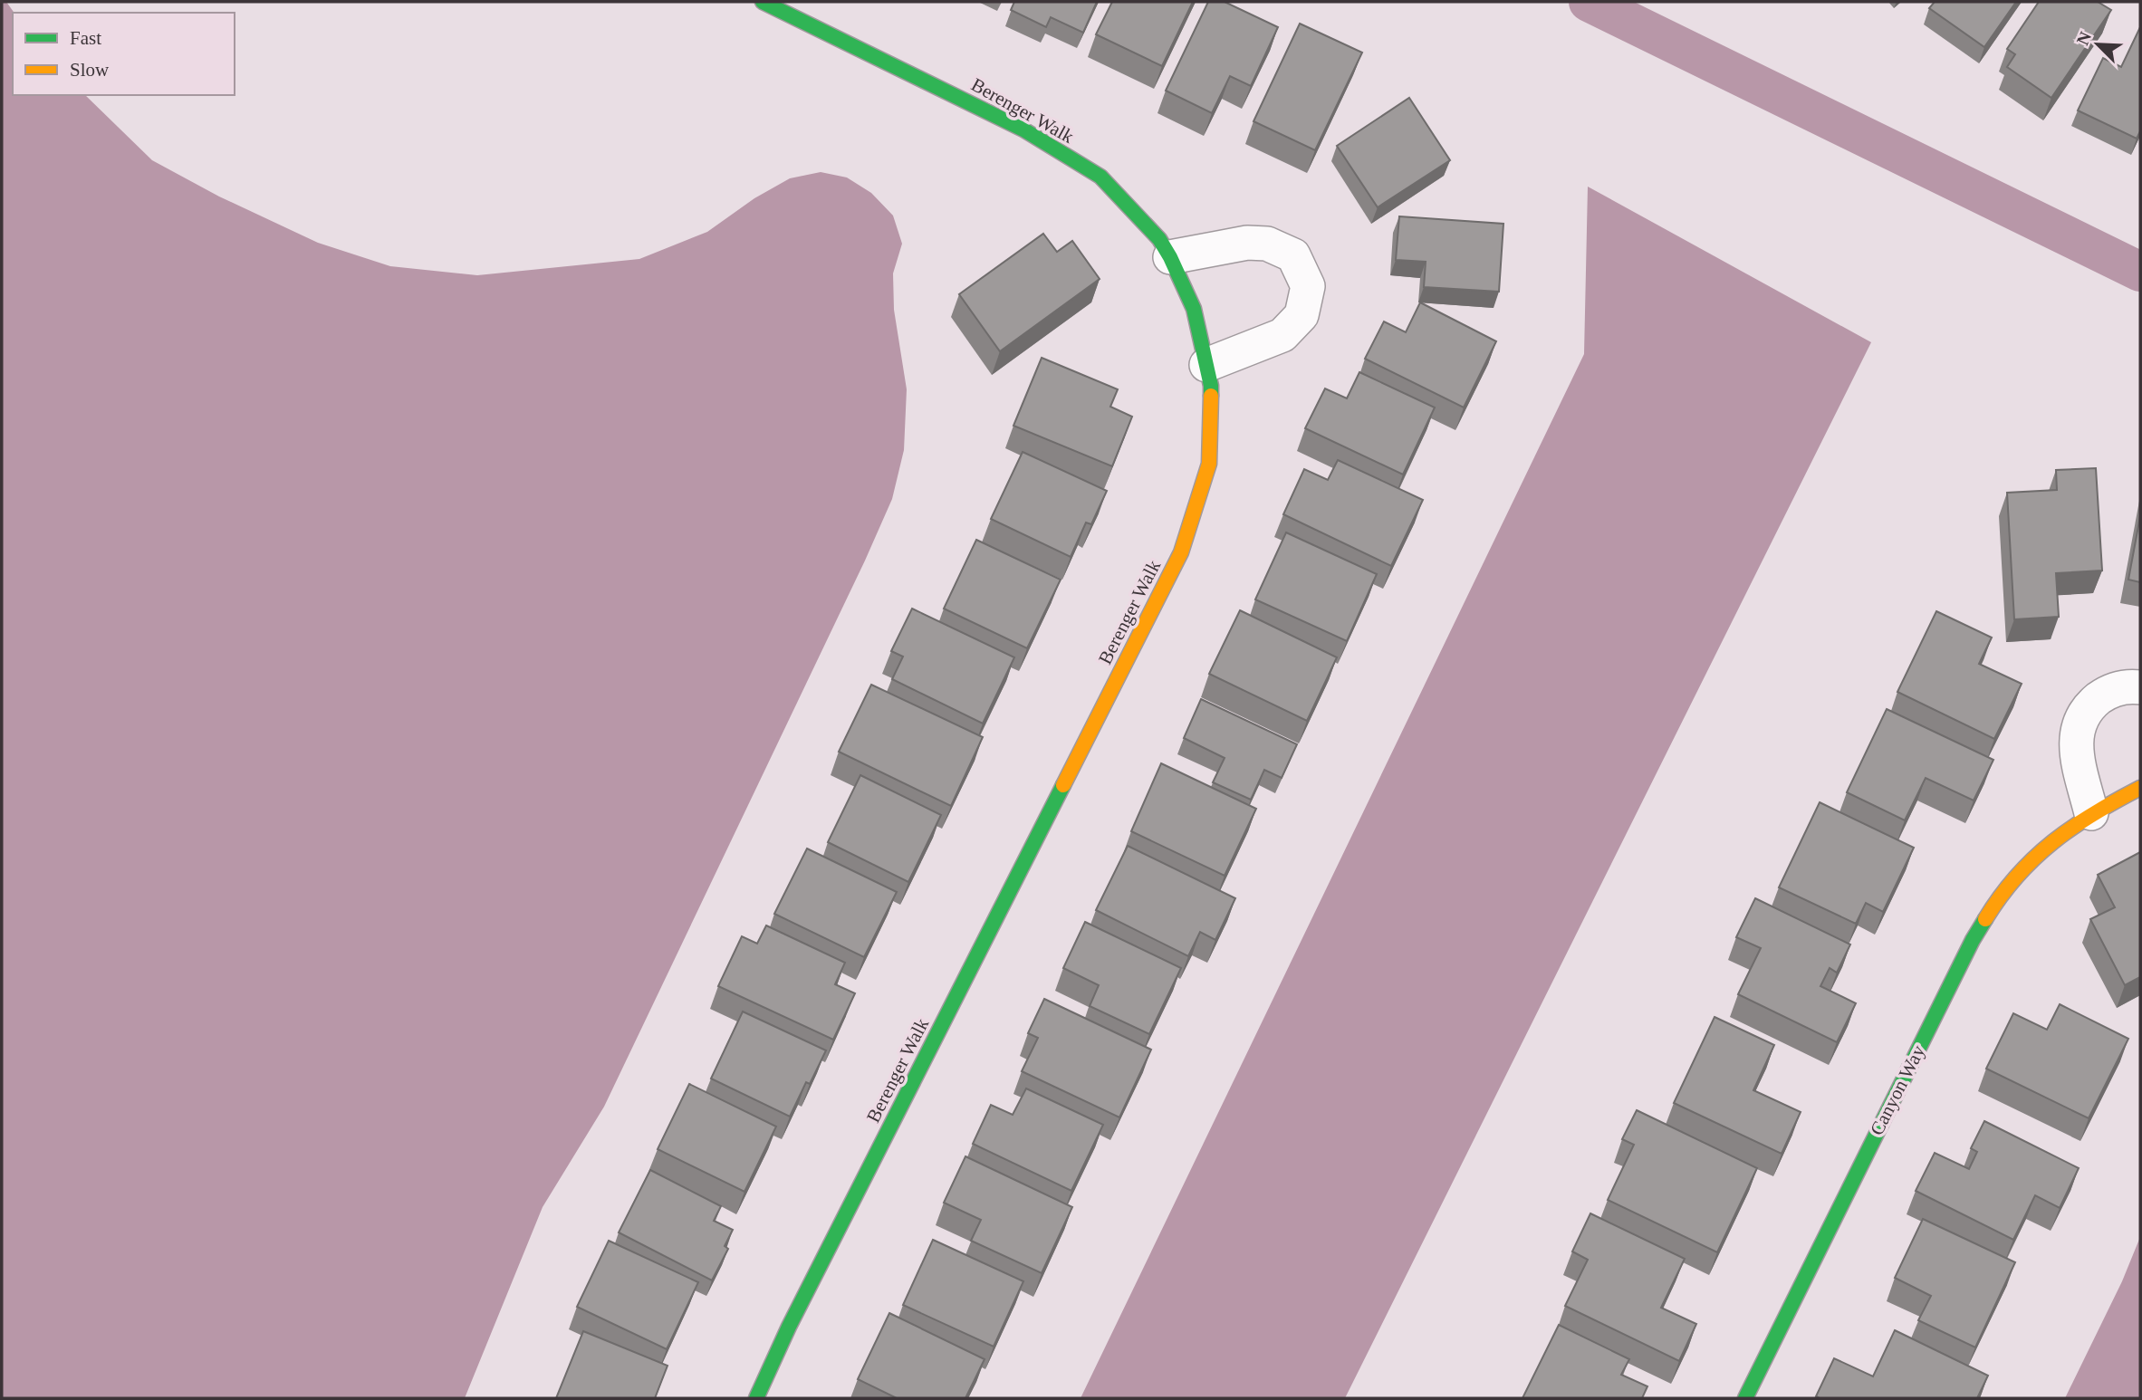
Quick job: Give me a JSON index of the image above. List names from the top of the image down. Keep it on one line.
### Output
{"streets":{"street":["Berenger Walk","Canyon Way"]},"legend":["Fast","Slow"],"north":"top left"}
